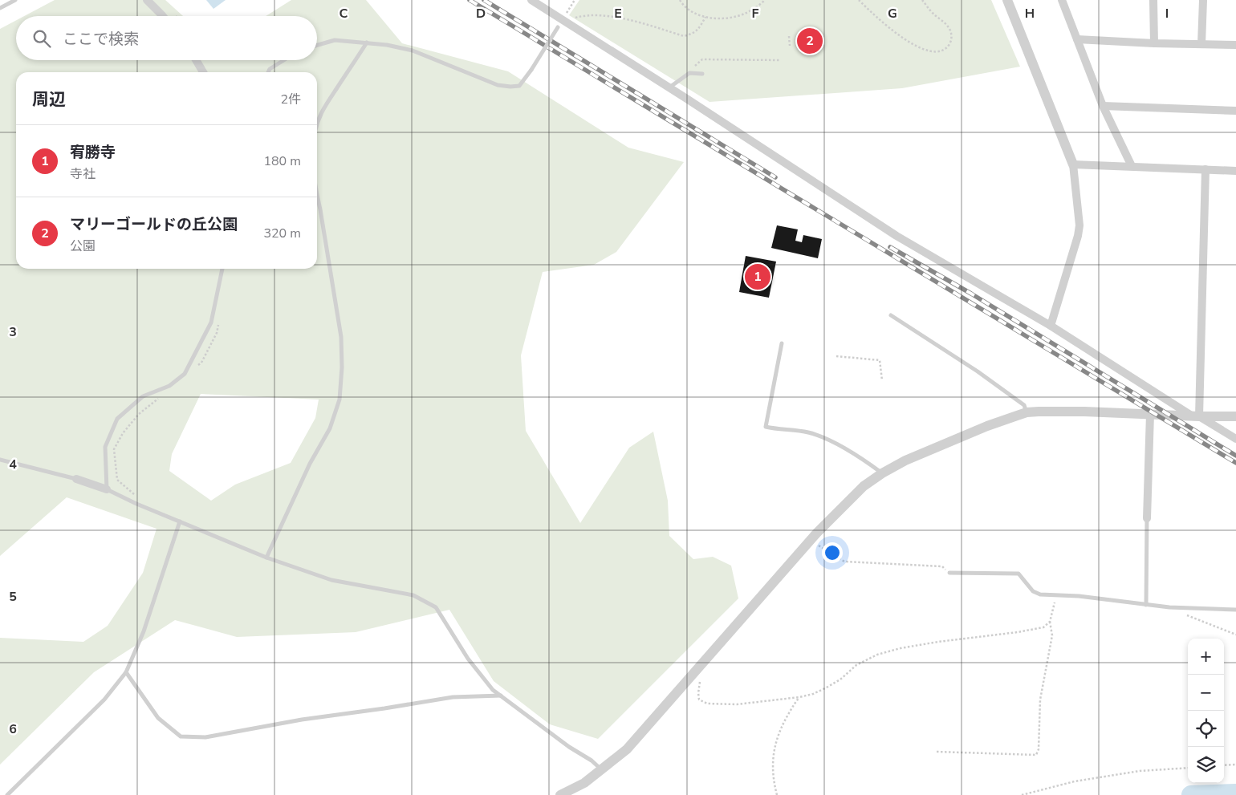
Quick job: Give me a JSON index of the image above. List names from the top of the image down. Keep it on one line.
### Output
{"page":{"search":"ここで検索","pins":["2","1"],"heading":["周辺","2件"],"list":[{"mark":"1","name":"宥勝寺","note":"寺社","value":"180 m"},{"mark":"2","name":"マリーゴールドの丘公園","note":"公園","value":"320 m"}],"map_buttons":["+","−"]},"grid":{"columns":["C","D","E","F","G","H","I"],"rows":["3","4","5","6"]}}
